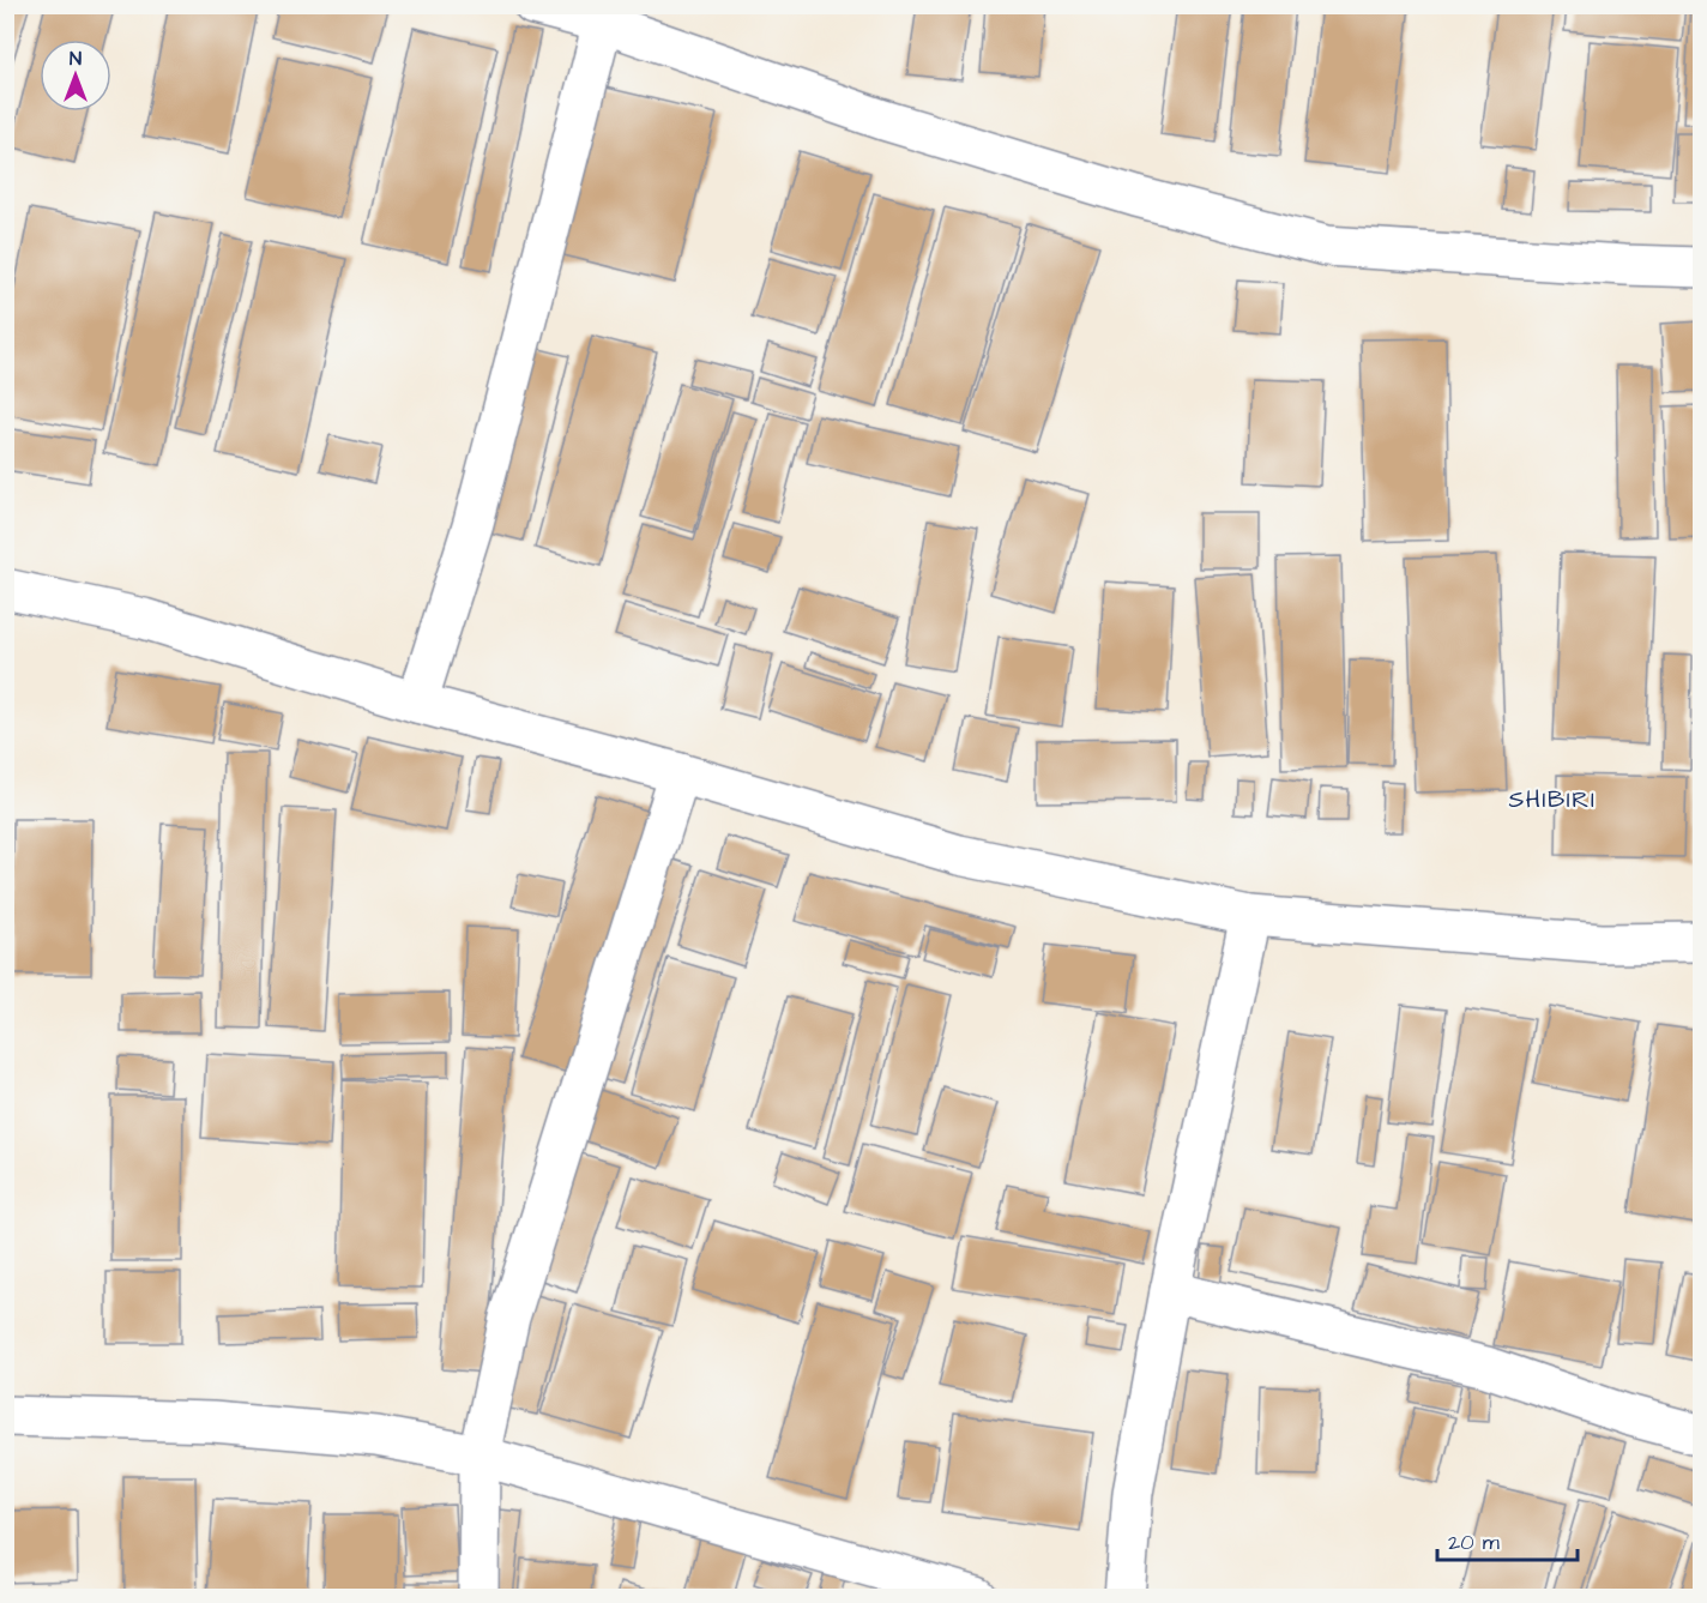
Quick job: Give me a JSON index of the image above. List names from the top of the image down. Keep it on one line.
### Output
{"districts":["SHIBIRI"],"scale_bar":"20 m","north":"top"}
